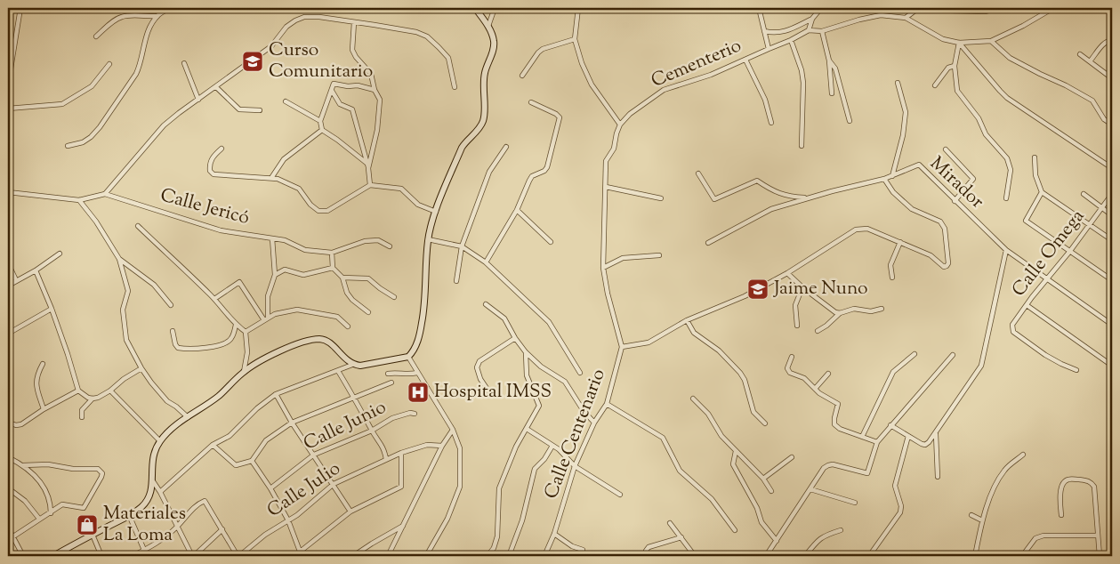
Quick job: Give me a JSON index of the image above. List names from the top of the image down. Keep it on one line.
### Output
{"streets":{"street":["Cementerio","Mirador","Calle Jericó","Calle Omega","Calle Junio","Calle Centenario","Calle Julio"]},"crossings":[["Mirador","Calle Omega"]],"places":{"school or university":["Curso Comunitario","Jaime Nuno"],"hospital":["Hospital IMSS"],"shop":["Materiales La Loma"]}}
